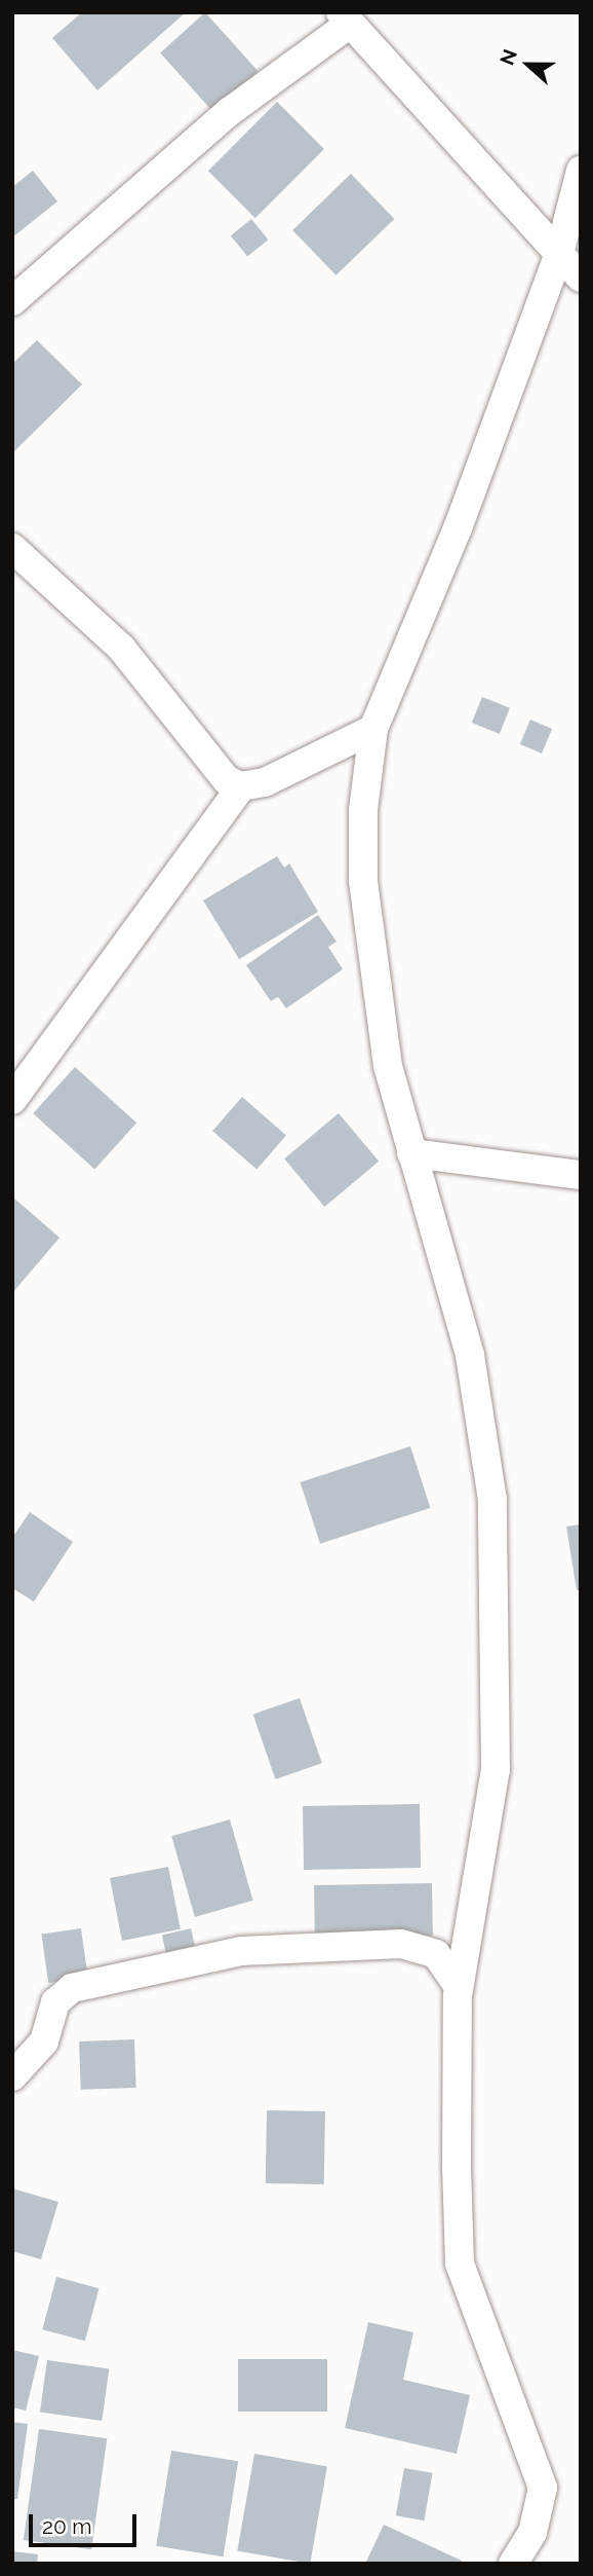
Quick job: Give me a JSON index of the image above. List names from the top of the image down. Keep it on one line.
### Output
{"scale_bar":"20 m","north":"left"}
